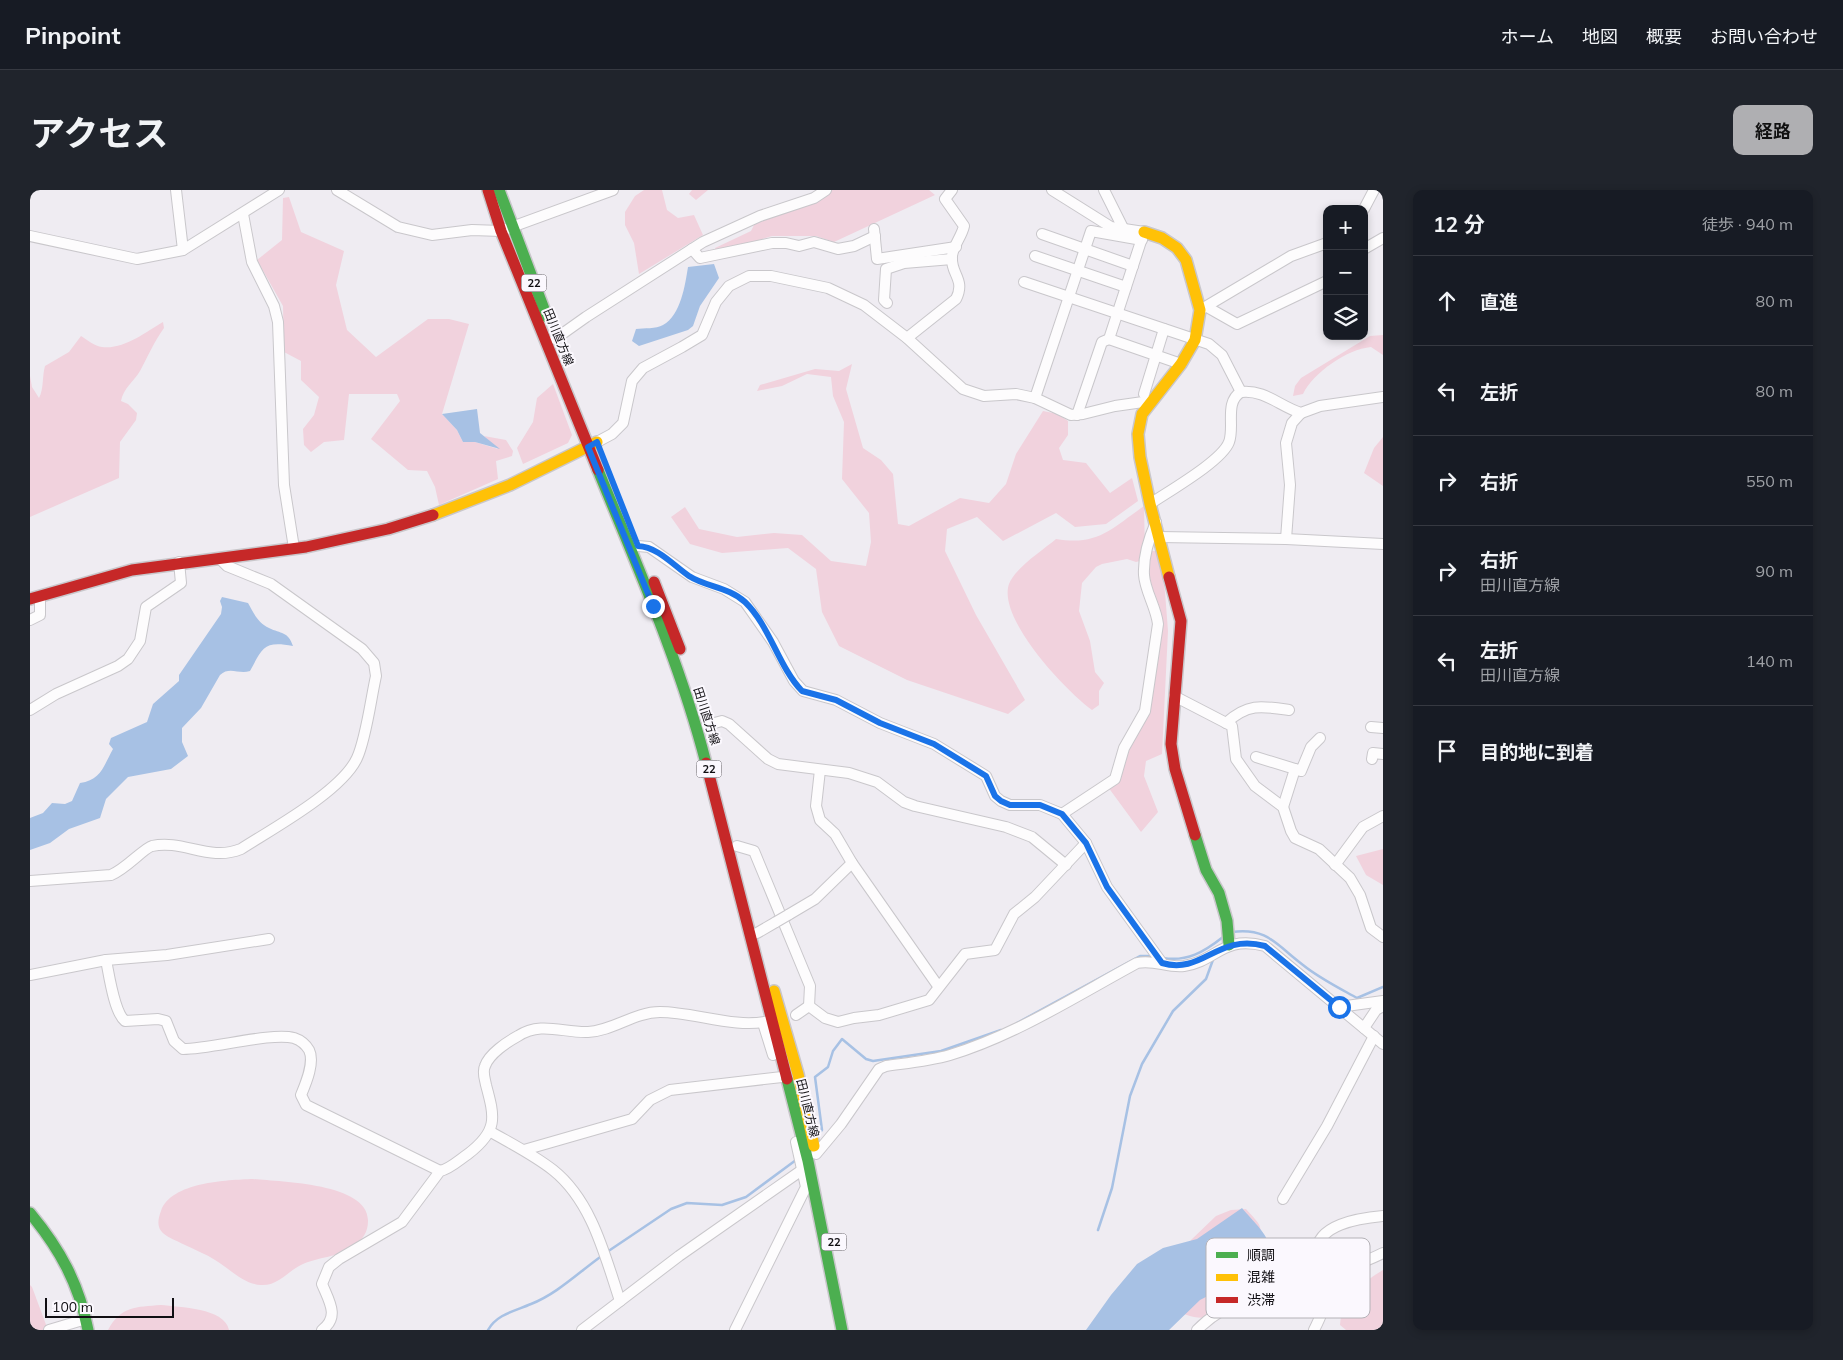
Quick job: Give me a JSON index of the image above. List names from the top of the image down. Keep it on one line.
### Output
{"streets":{"main road":["22","田川直方線"]},"legend":["順調","混雑","渋滞"],"scale_bar":"100 m","page":{"header":"Pinpoint","nav":["ホーム","地図","概要","お問い合わせ"],"title":"アクセス","buttons":"経路","heading":["12 分","徒歩 · 940 m"],"map_buttons":["+","−"],"list":[["直進","80 m"],["左折","80 m"],["右折","550 m"],["右折","田川直方線","90 m"],["左折","田川直方線","140 m"],"目的地に到着"],"scale":"100 m"}}
